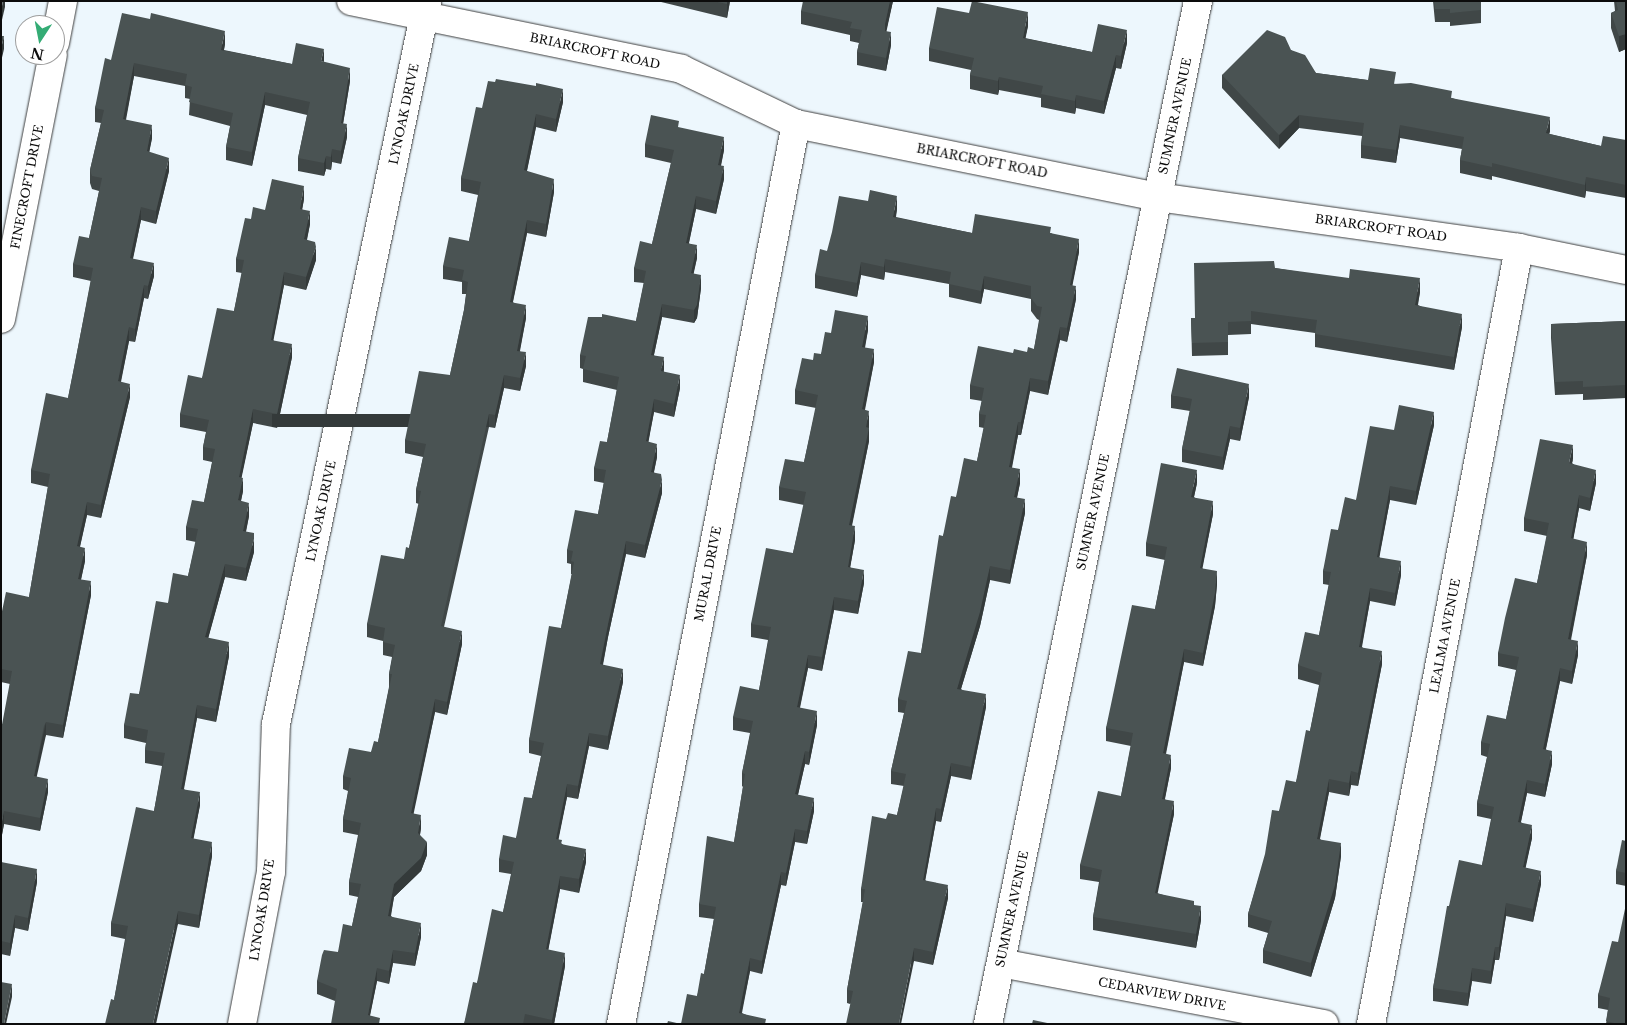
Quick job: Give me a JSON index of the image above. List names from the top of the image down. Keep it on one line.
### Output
{"streets":{"street":["BRIARCROFT ROAD","LYNOAK DRIVE","SUMNER AVENUE","FINECROFT DRIVE","MURAL DRIVE","LEALMA AVENUE","CEDARVIEW DRIVE"]},"crossings":[["BRIARCROFT ROAD","LYNOAK DRIVE"],["BRIARCROFT ROAD","SUMNER AVENUE"],["BRIARCROFT ROAD","MURAL DRIVE"],["BRIARCROFT ROAD","LEALMA AVENUE"],["SUMNER AVENUE","CEDARVIEW DRIVE"]],"north":"bottom"}
